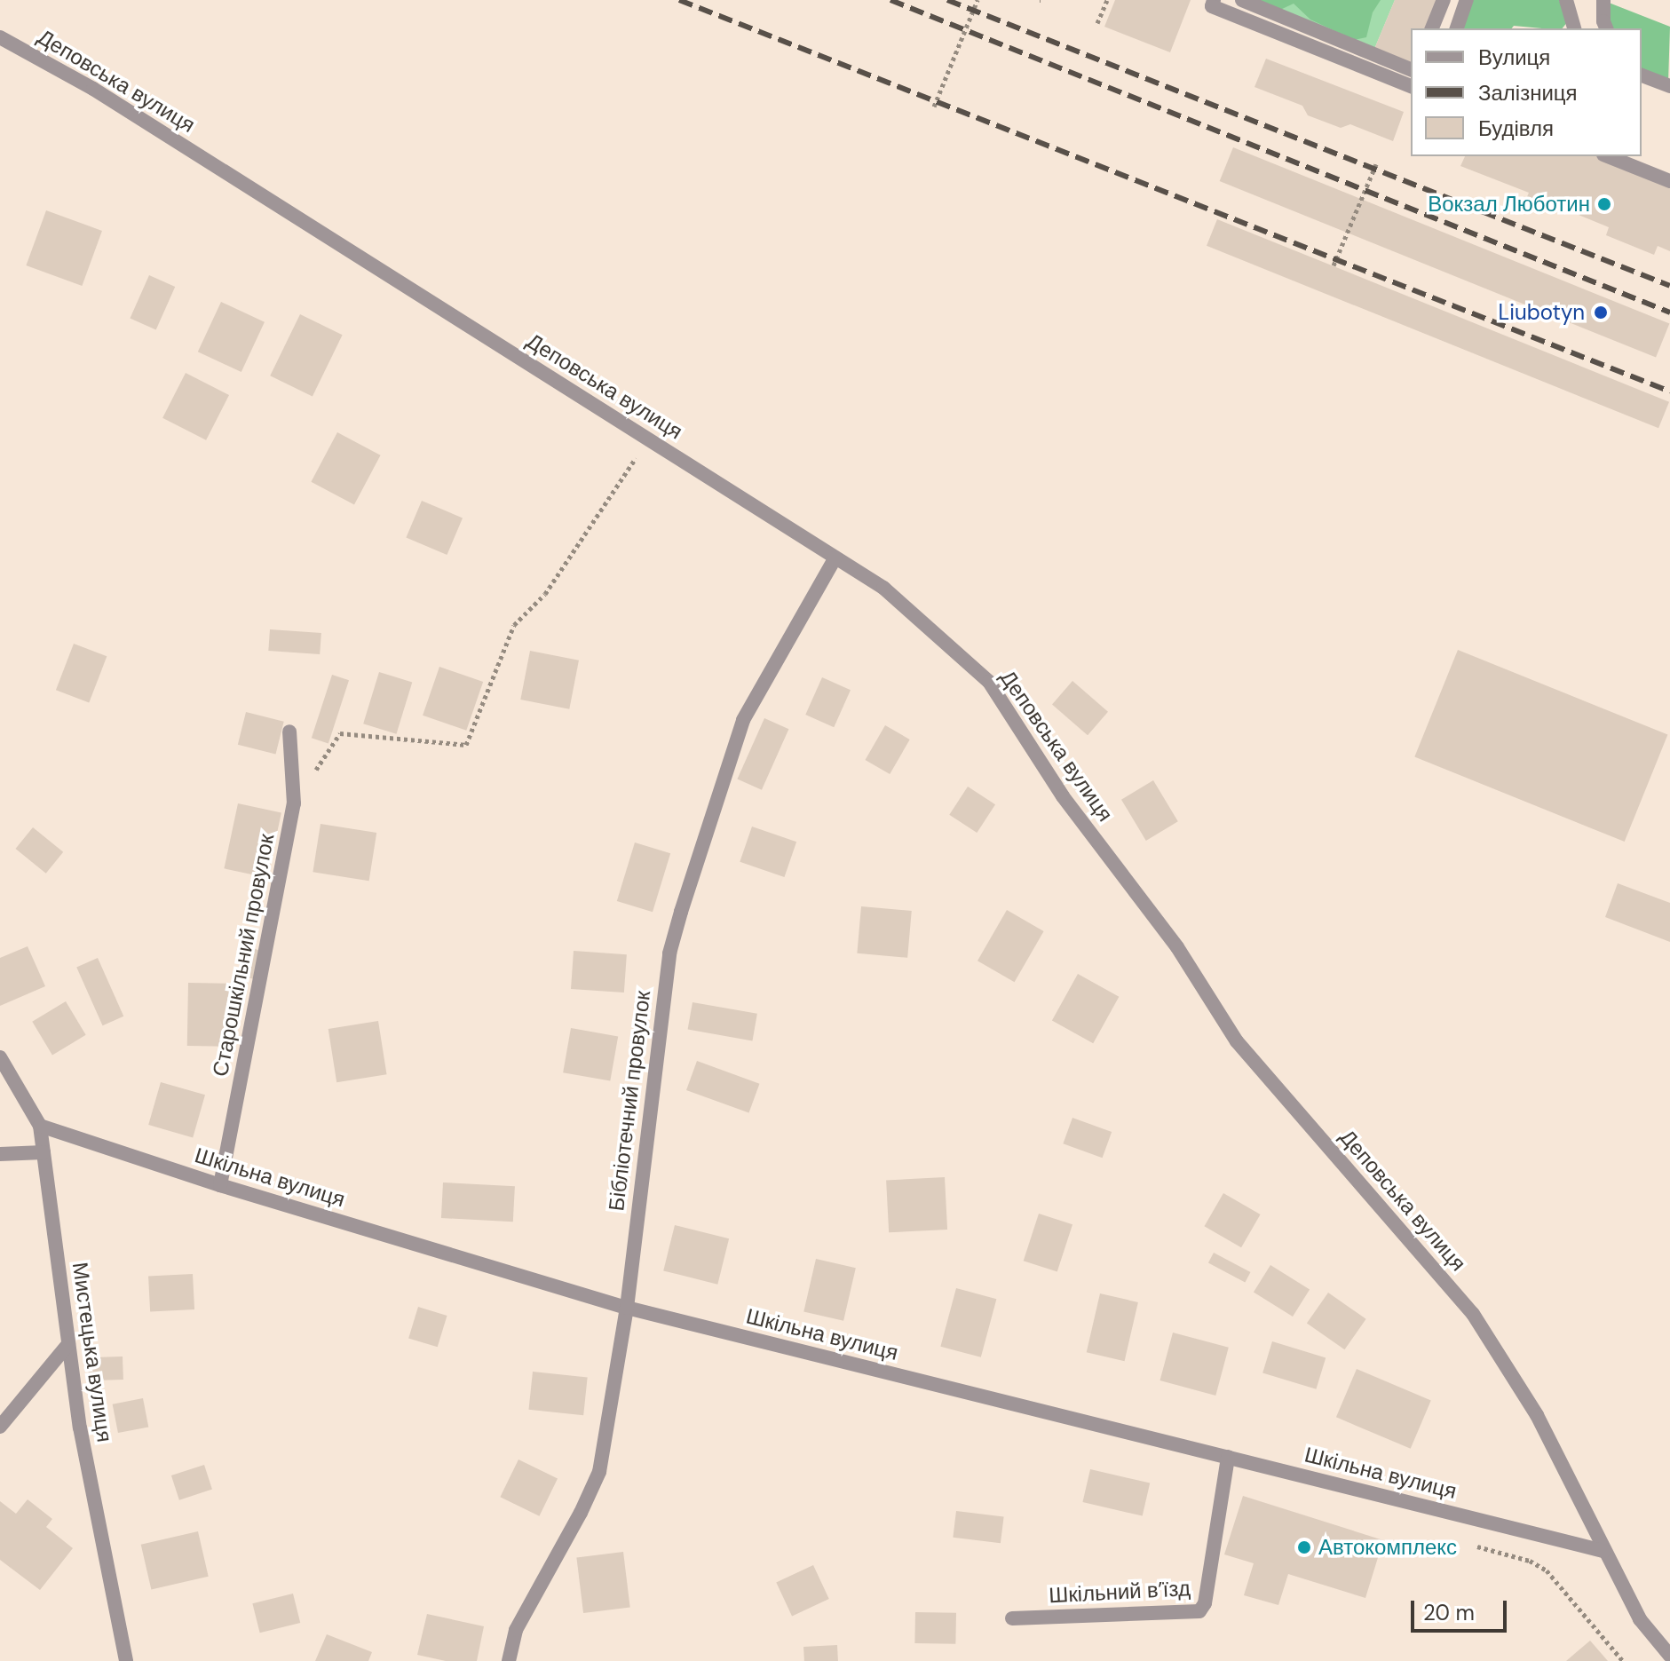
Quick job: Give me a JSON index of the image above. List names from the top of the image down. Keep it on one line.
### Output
{"streets":{"street":["Деповська вулиця","Старошкільний провулок","Бібліотечний провулок","Шкільна вулиця","Мистецька вулиця","Шкільний в’їзд"]},"crossings":[["Деповська вулиця","Бібліотечний провулок"],["Деповська вулиця","Шкільна вулиця"],["Старошкільний провулок","Шкільна вулиця"],["Бібліотечний провулок","Шкільна вулиця"],["Шкільна вулиця","Мистецька вулиця"],["Шкільна вулиця","Шкільний в’їзд"]],"places":["Вокзал Люботин","Liubotyn","Автокомплекс"],"legend":["Вулиця","Залізниця","Будівля"],"scale_bar":"20 m"}
